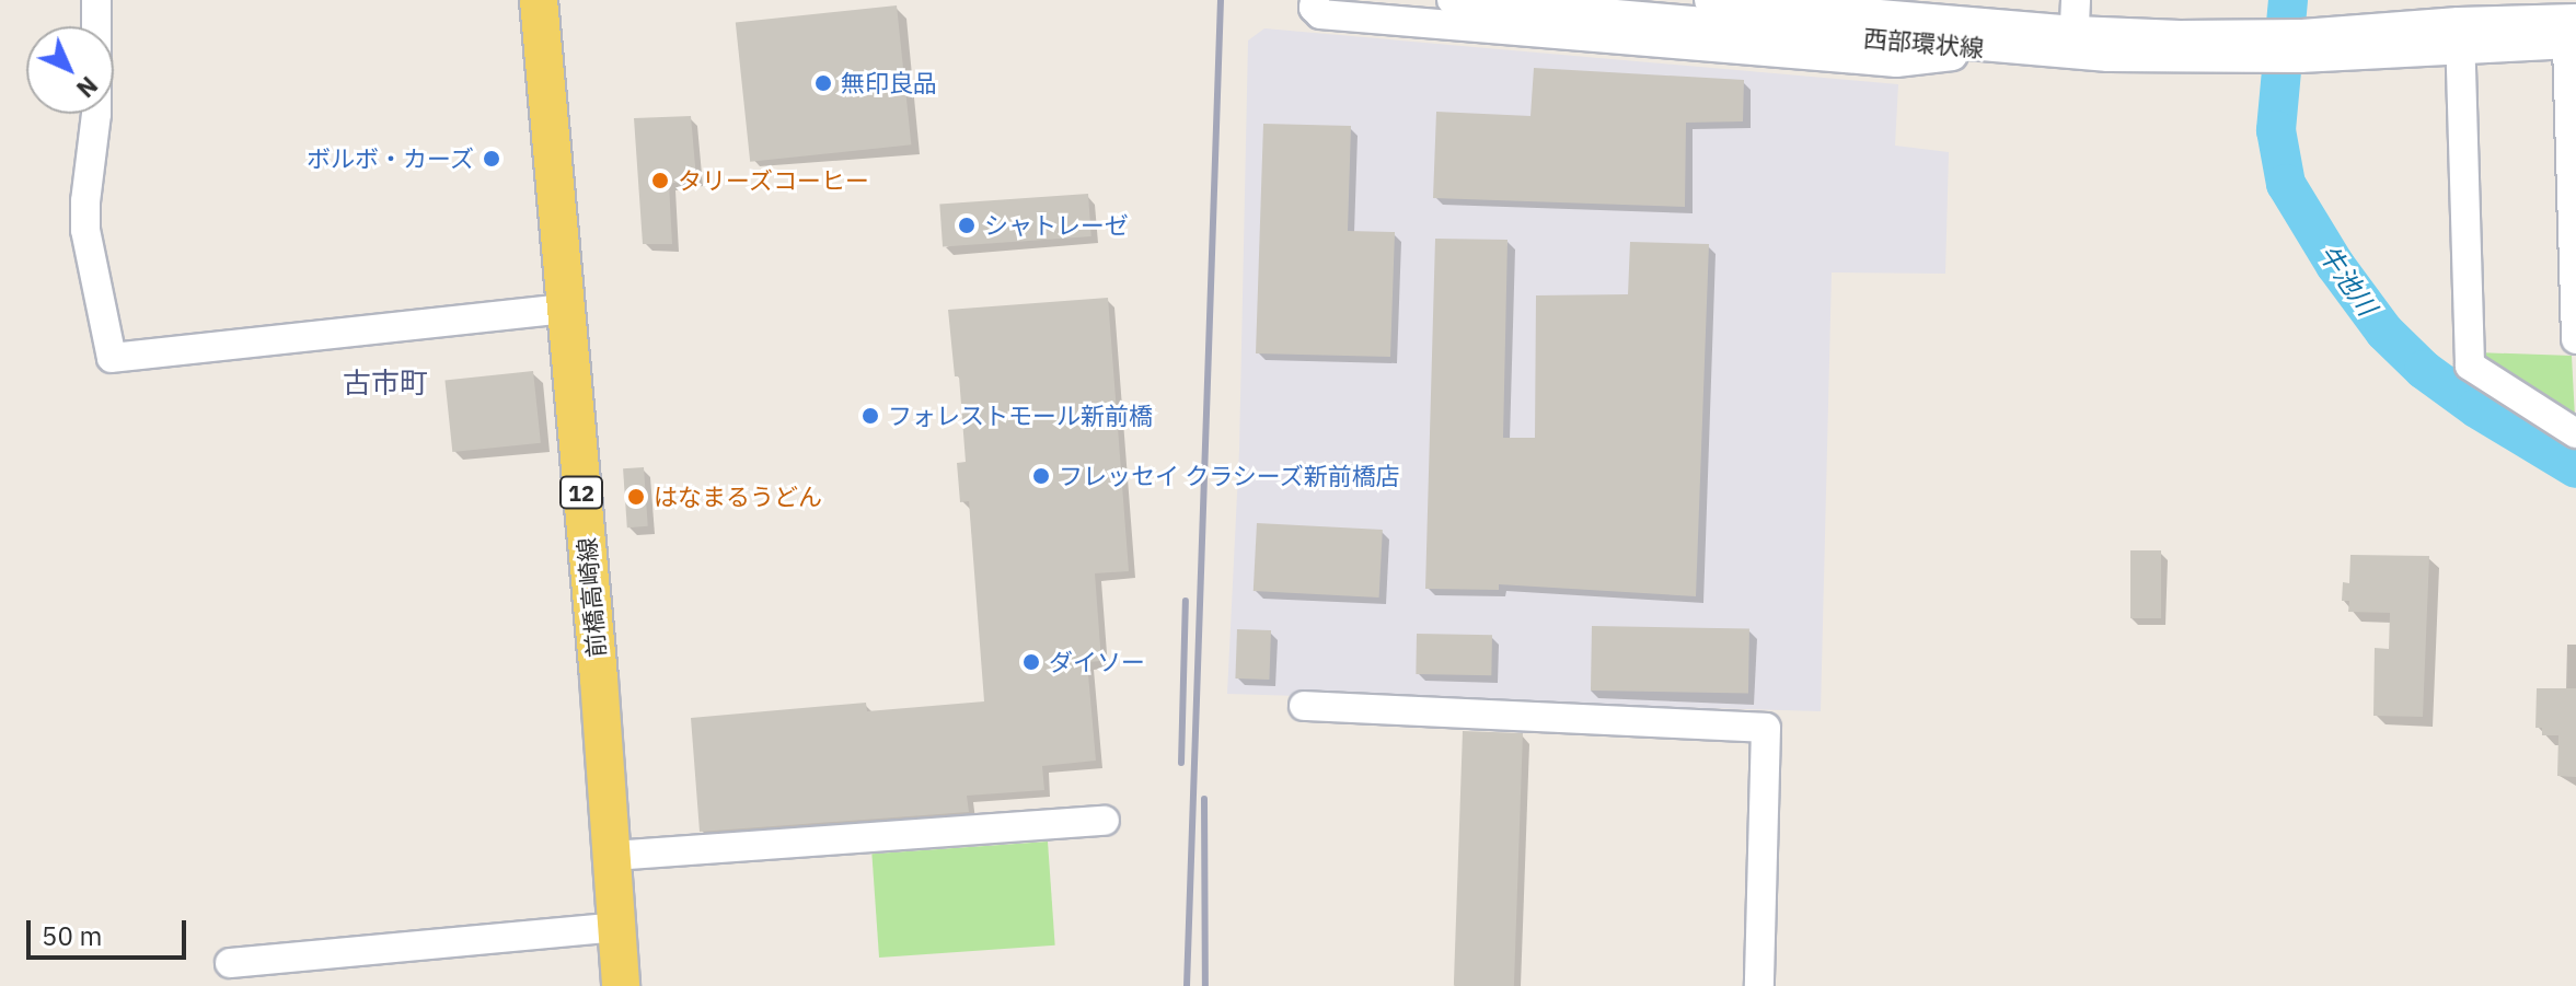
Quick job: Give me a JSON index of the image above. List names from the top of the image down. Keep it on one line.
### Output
{"streets":{"main road":["12","前橋高崎線"],"street":["西部環状線"]},"districts":["古市町"],"water":["牛池川"],"places":["無印良品","ボルボ・カーズ","タリーズコーヒー","シャトレーゼ","フォレストモール新前橋","フレッセイ クラシーズ新前橋店","はなまるうどん","ダイソー"],"scale_bar":"50 m","north":"bottom right"}
